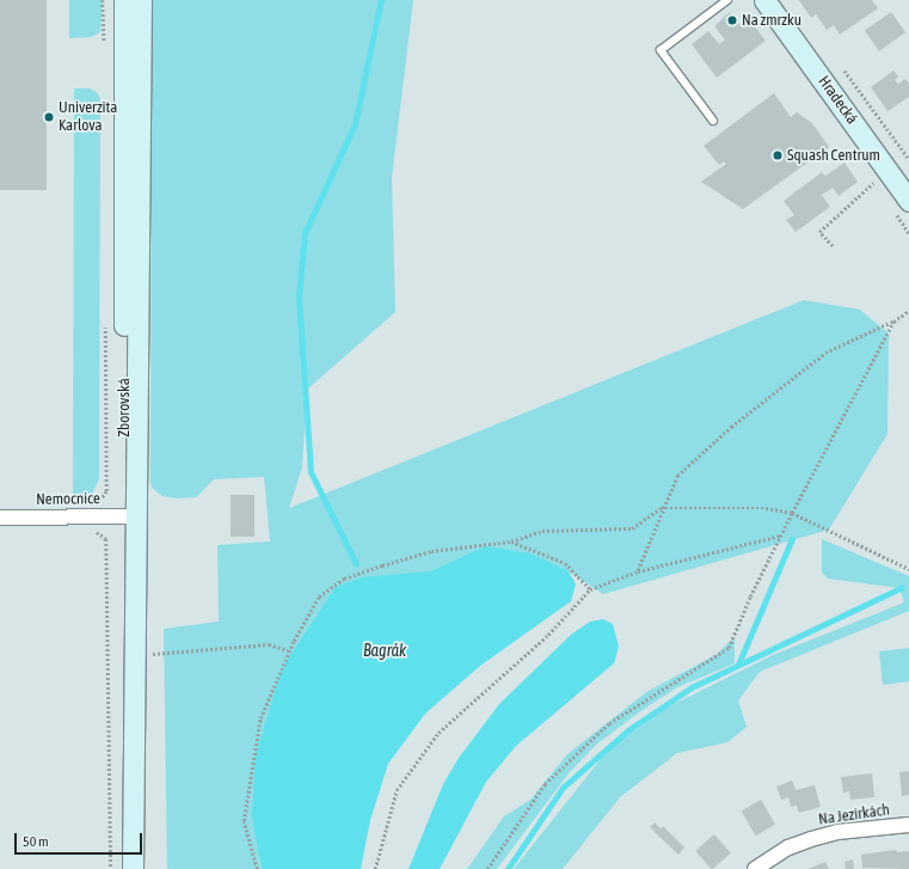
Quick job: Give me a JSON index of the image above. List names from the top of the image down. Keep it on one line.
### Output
{"streets":{"street":["Hradecká","Zborovská","Nemocnice","Na Jezírkách"]},"crossings":[["Zborovská","Nemocnice"]],"water":["Bagrák"],"places":["Na zmrzku","Univerzita Karlova","Squash Centrum"],"scale_bar":"50 m"}
